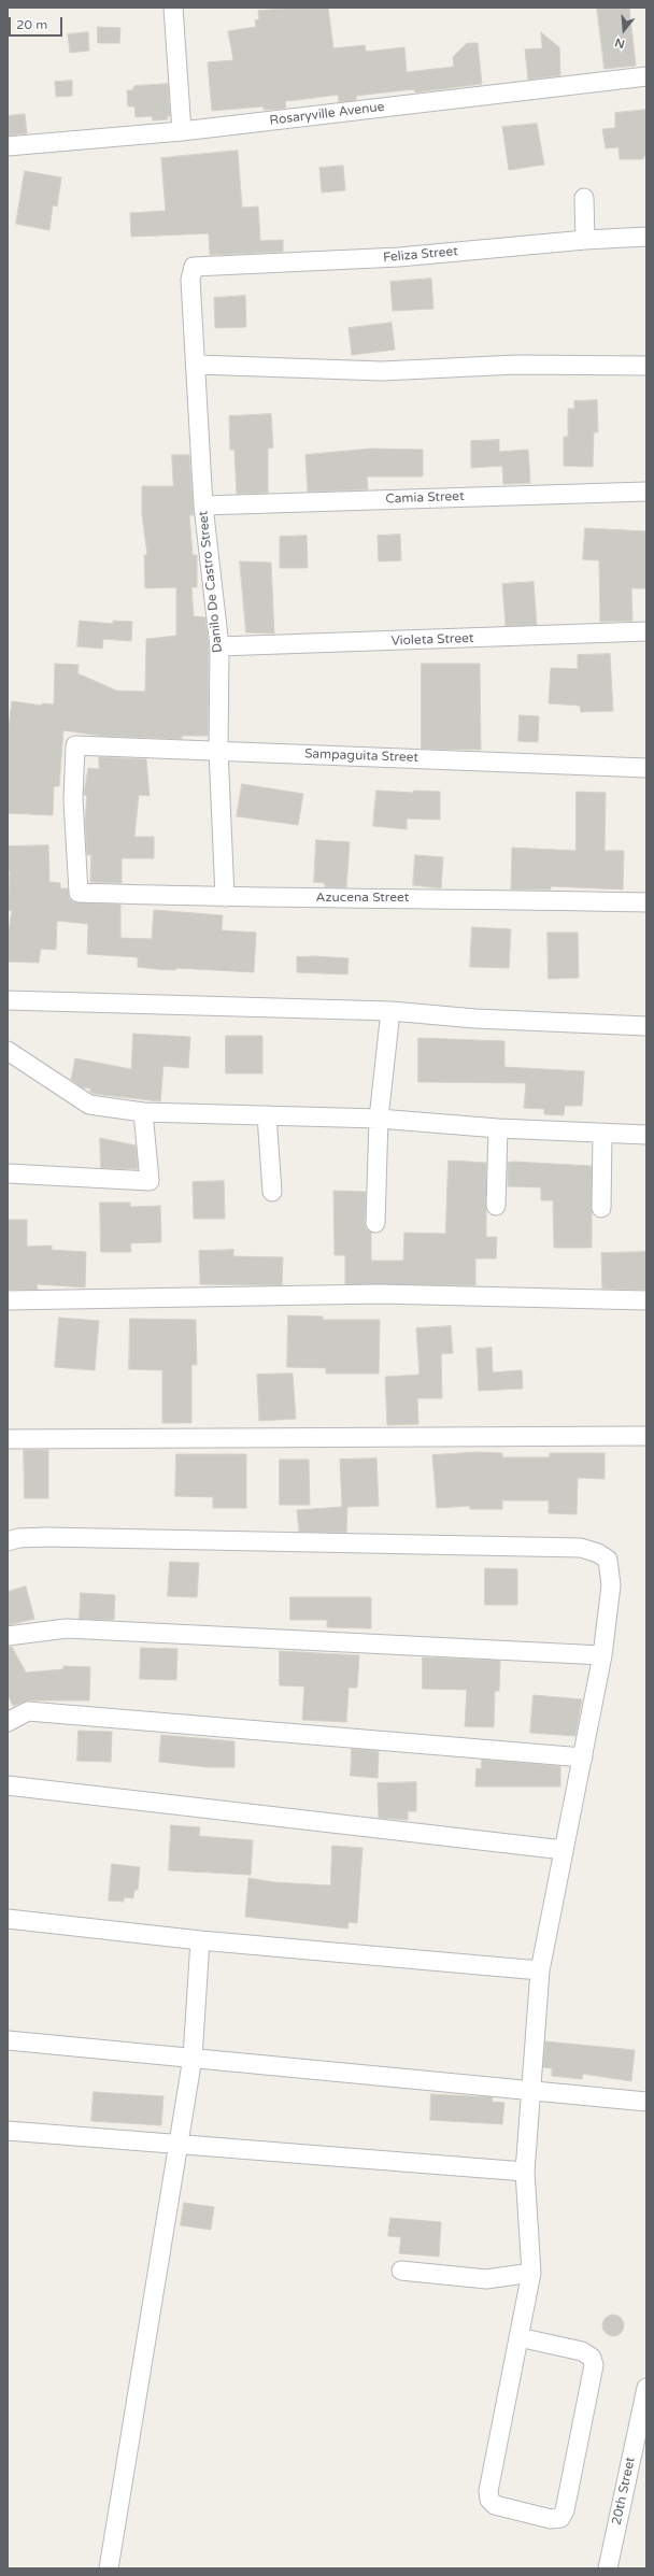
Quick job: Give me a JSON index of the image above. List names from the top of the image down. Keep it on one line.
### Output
{"streets":{"street":["Rosaryville Avenue","Feliza Street","Camia Street","Danilo De Castro Street","Violeta Street","Sampaguita Street","Azucena Street","20th Street"]},"crossings":[["Feliza Street","Danilo De Castro Street"],["Camia Street","Danilo De Castro Street"],["Danilo De Castro Street","Violeta Street"],["Danilo De Castro Street","Sampaguita Street"],["Danilo De Castro Street","Azucena Street"],["Sampaguita Street","Azucena Street"]],"scale_bar":"20 m","north":"bottom"}
